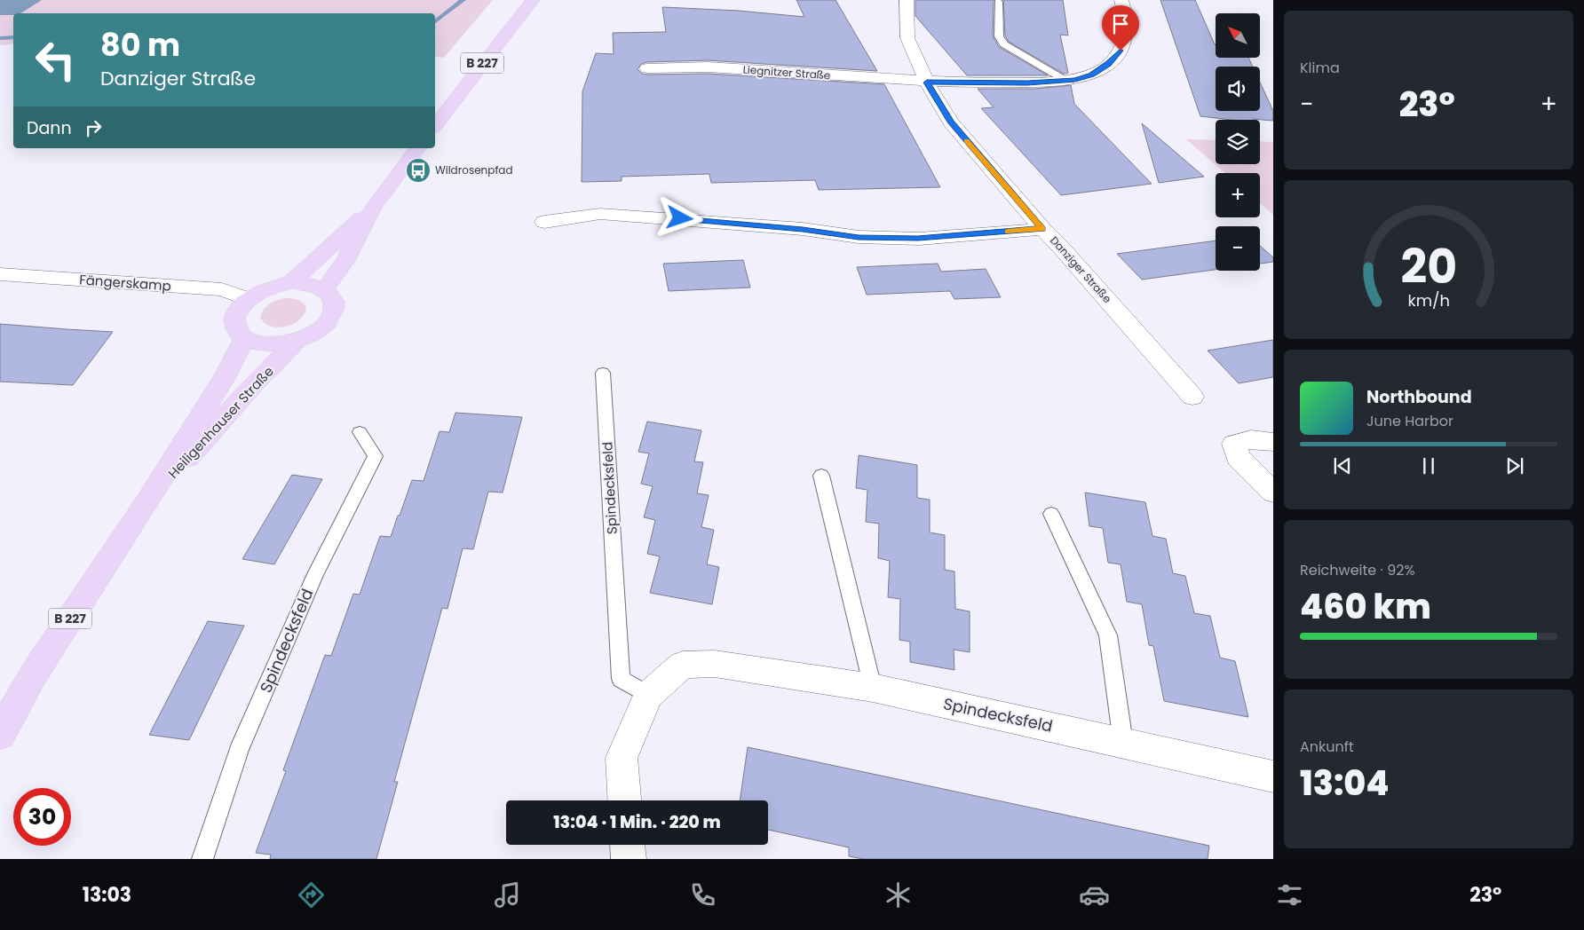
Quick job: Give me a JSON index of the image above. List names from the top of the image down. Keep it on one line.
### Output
{"streets":{"main road":["B 227","Heiligenhauser Straße"],"street":["Liegnitzer Straße","Danziger Straße","Fängerskamp","Spindecksfeld"]},"crossings":[["Liegnitzer Straße","Danziger Straße"],["Fängerskamp","Heiligenhauser Straße"]],"places":{"bus stop":["Wildrosenpfad"]},"north":"top left","page":{"tile":["Klima",["Reichweite · 92%","460 km"],["Ankunft","13:04"]],"map_buttons":["+","−"],"turn":["80 m","Danziger Straße"],"heat":["−","23°","+"],"then":"Dann","song":["Northbound","June Harbor"],"limit":"30","trip":"13:04 · 1 Min. · 220 m","tabs":["13:03","23°"],"gauge":["20","km/h"]}}
